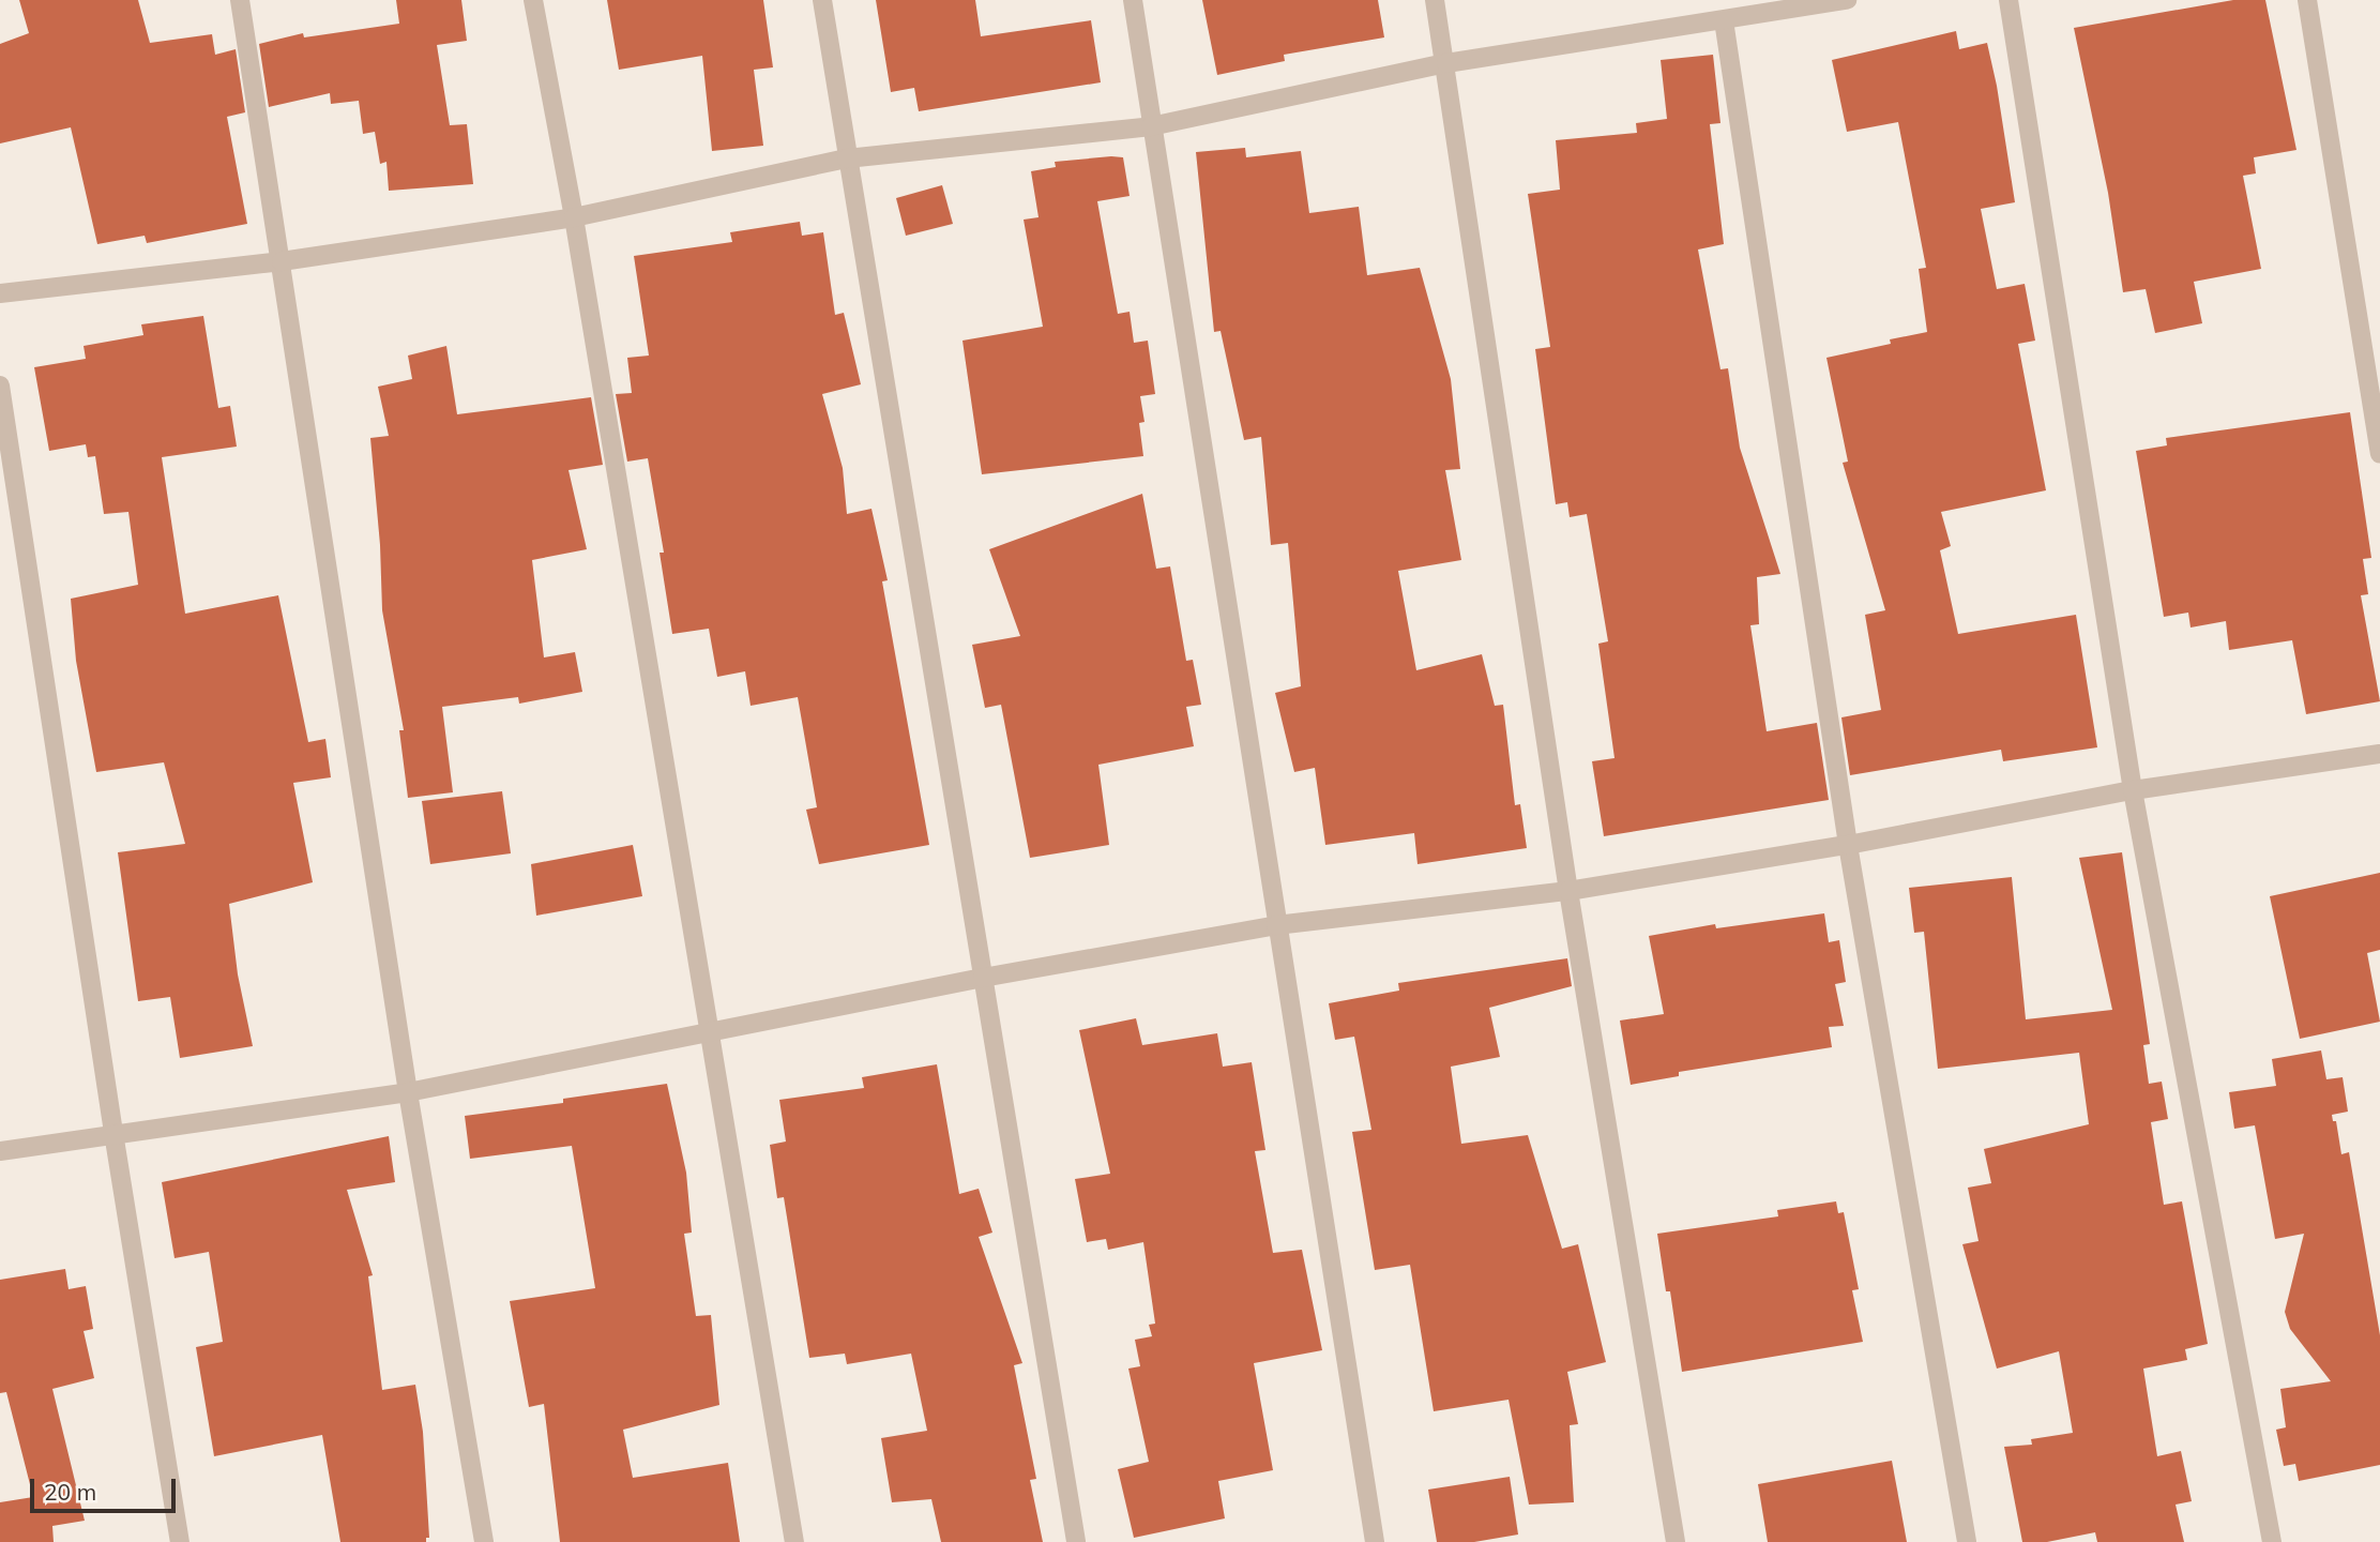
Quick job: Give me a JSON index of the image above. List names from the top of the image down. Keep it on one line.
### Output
{"scale_bar":"20 m"}
